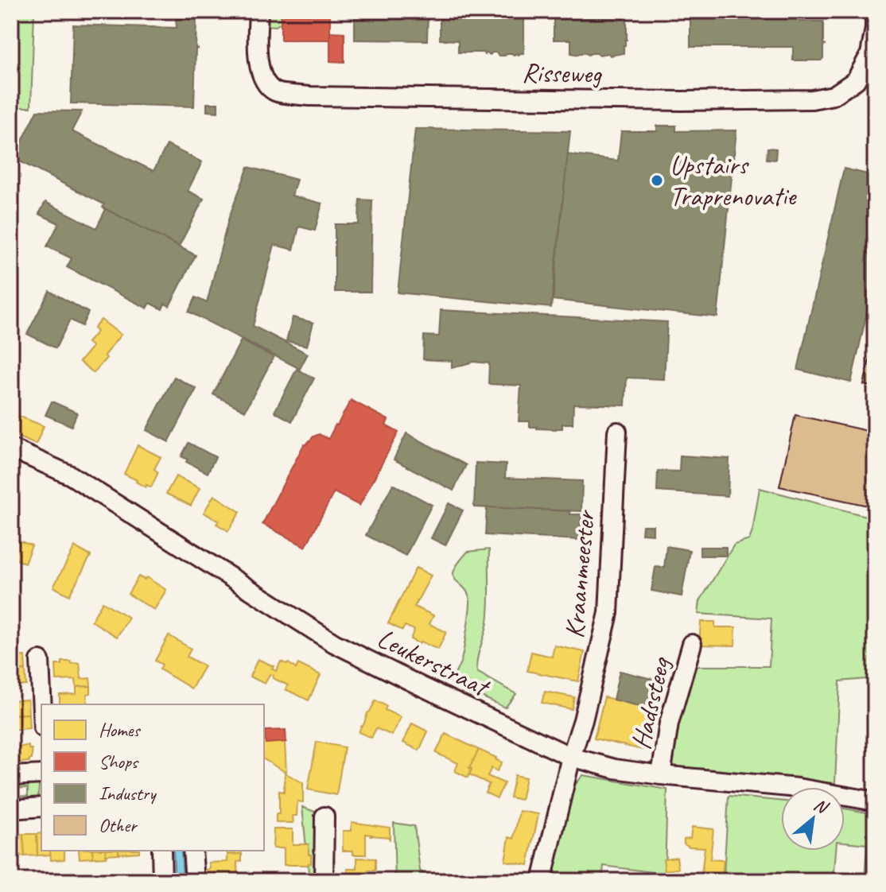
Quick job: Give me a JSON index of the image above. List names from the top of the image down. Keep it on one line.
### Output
{"streets":{"street":["Risseweg","Kraanmeester","Leukerstraat","Hadssteeg"]},"crossings":[["Kraanmeester","Leukerstraat"],["Leukerstraat","Hadssteeg"]],"places":["Upstairs Traprenovatie"],"legend":["Homes","Shops","Industry","Other"],"north":"top right"}
